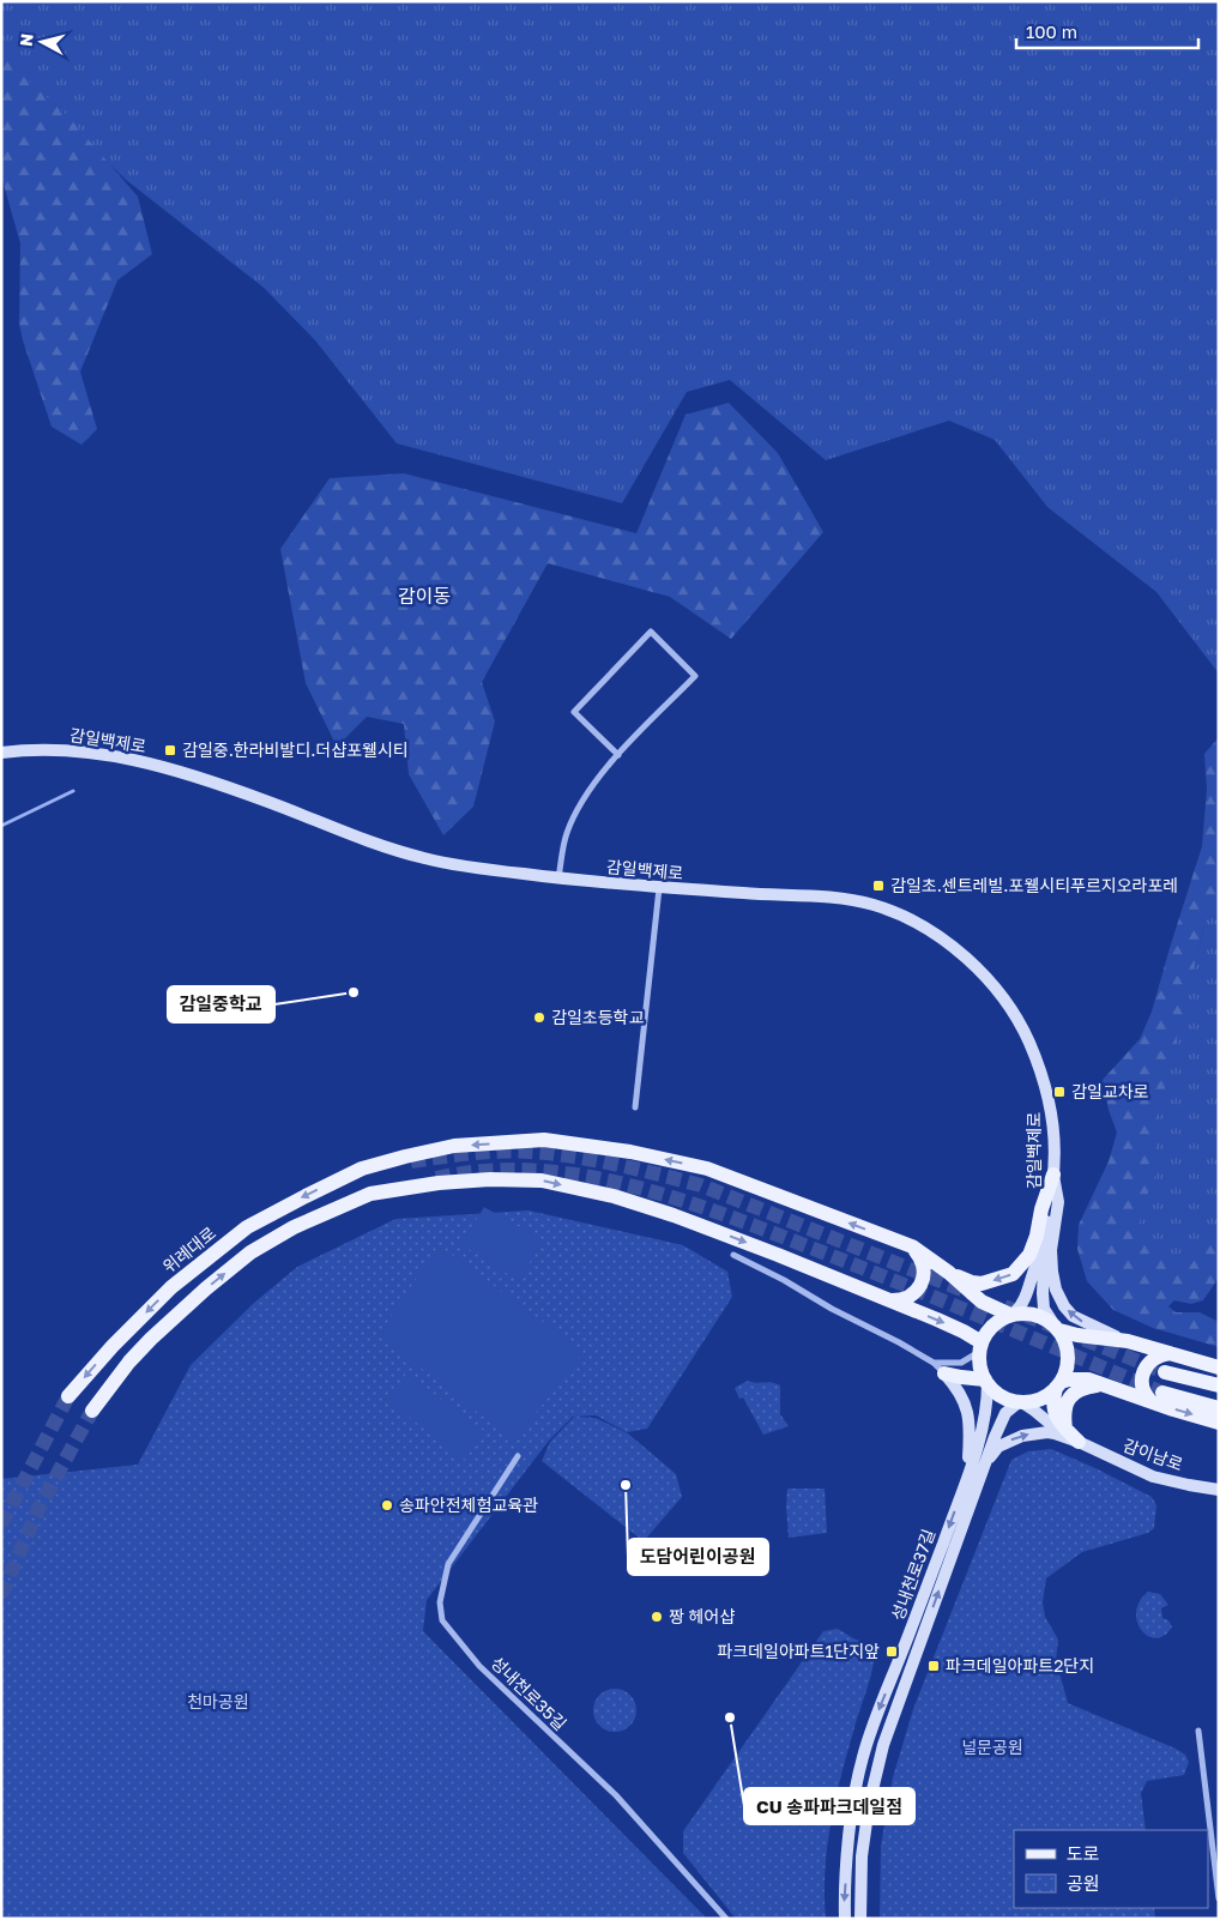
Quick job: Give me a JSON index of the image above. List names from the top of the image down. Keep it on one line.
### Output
{"streets":{"main road":["감일백제로","위례대로","감이남로","성내천로37길"],"street":["성내천로35길"]},"one_way":["위례대로"],"districts":["감이동"],"parks":["천마공원","널문공원"],"places":{"transit":["감일중.한라비발디.더샵포웰시티","감일초.센트레빌.포웰시티푸르지오라포레","감일교차로","파크데일아파트1단지앞","파크데일아파트2단지"],"other":["감일중학교","감일초등학교","도담어린이공원","송파안전체험교육관","짱 헤어샵","CU 송파파크데일점"]},"legend":["도로","공원"],"scale_bar":"100 m","north":"left"}
